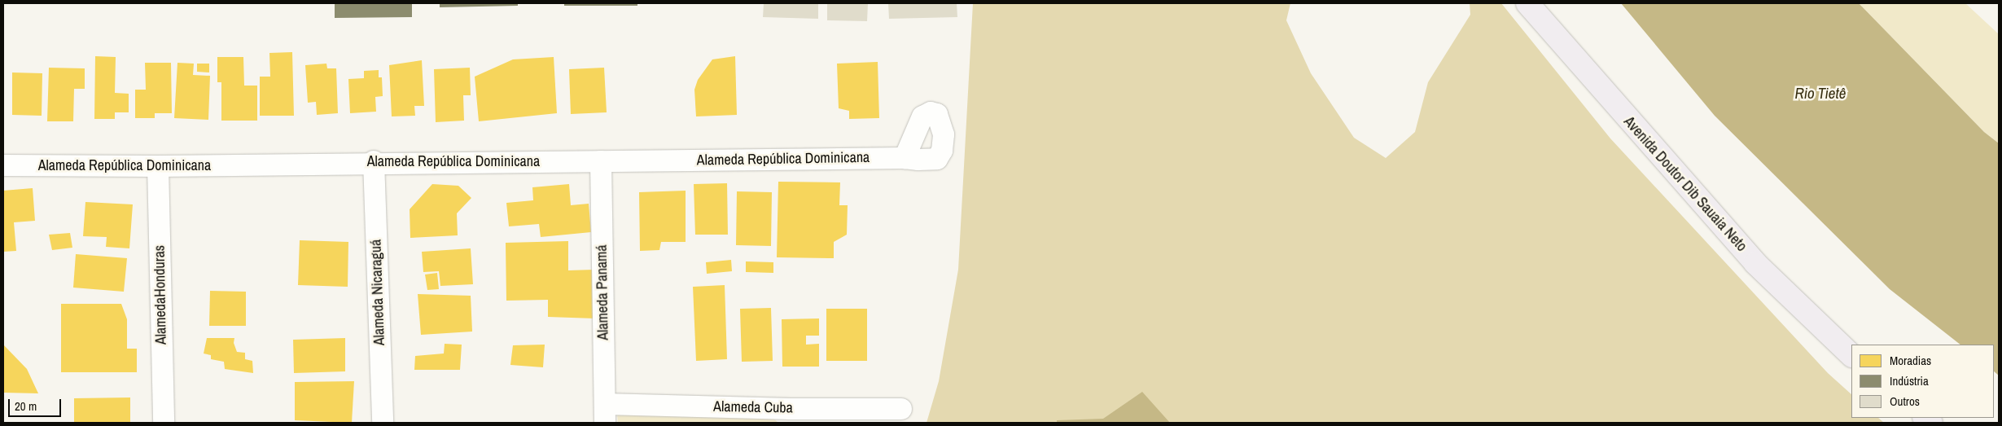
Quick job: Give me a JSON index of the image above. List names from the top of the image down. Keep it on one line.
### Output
{"streets":{"main road":["Avenida Doutor Dib Sauaia Neto"],"street":["Alameda República Dominicana","Alameda Nicaraguá","Alameda Panamá","AlamedaHonduras","Alameda Cuba"]},"crossings":[["Alameda República Dominicana","Alameda Nicaraguá"],["Alameda República Dominicana","Alameda Panamá"],["Alameda República Dominicana","AlamedaHonduras"],["Alameda Panamá","Alameda Cuba"]],"water":["Rio Tietê"],"legend":["Moradias","Indústria","Outros"],"scale_bar":"20 m"}
